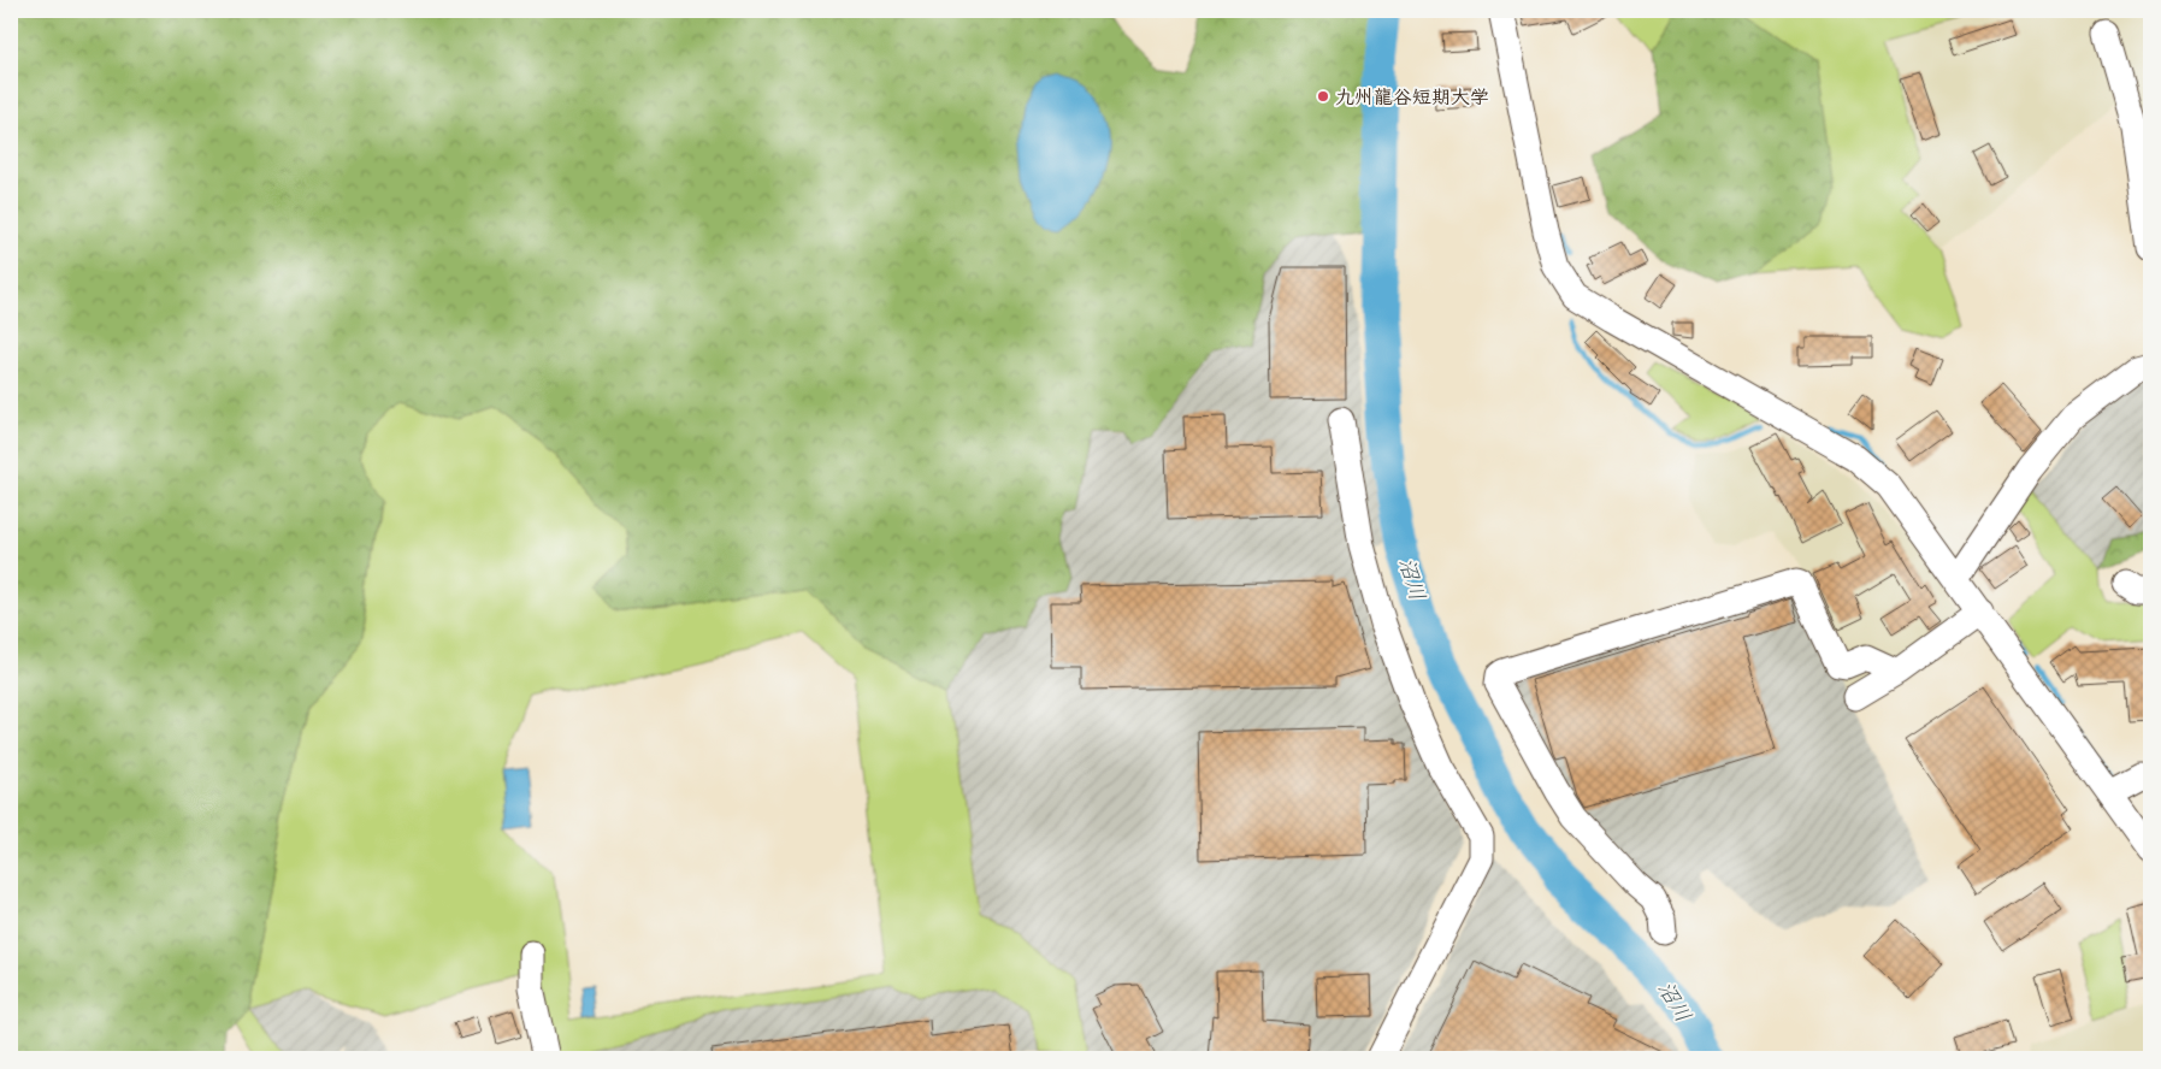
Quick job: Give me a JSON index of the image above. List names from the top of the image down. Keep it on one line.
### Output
{"water":["沼川"],"places":["九州龍谷短期大学"]}
